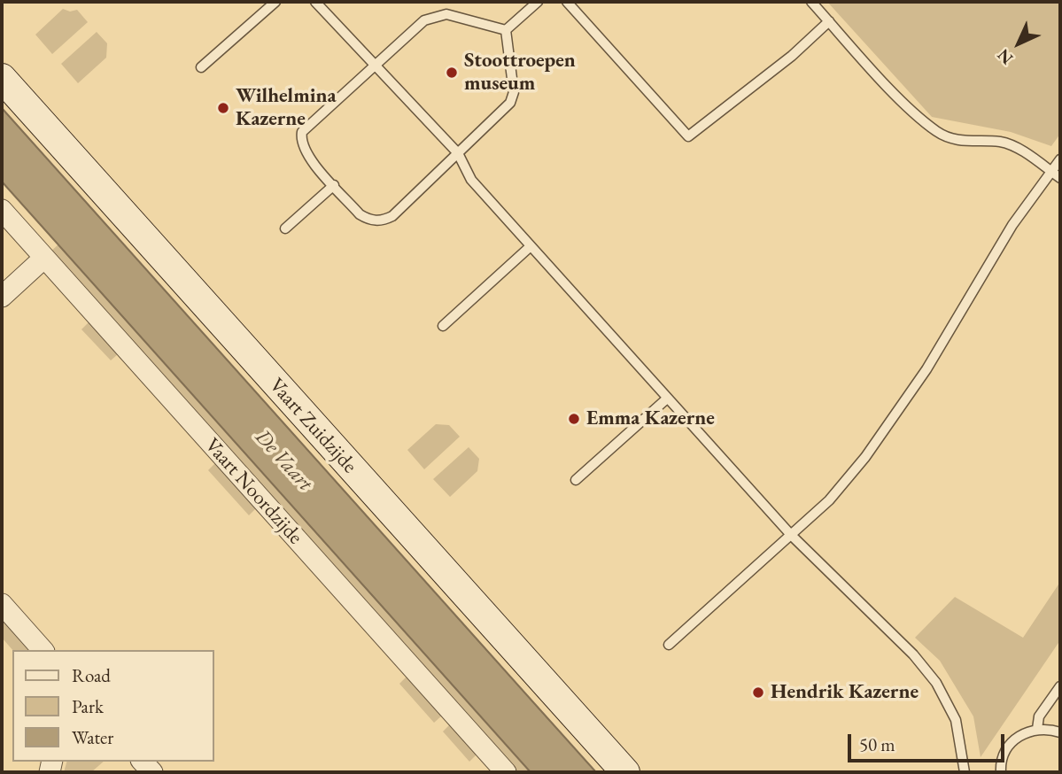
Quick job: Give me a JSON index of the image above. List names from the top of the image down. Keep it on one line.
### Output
{"streets":{"main road":["Vaart Zuidzijde"],"street":["Vaart Noordzijde"]},"water":["De Vaart"],"places":["Stoottroepen museum","Wilhelmina Kazerne","Emma Kazerne","Hendrik Kazerne"],"legend":["Road","Park","Water"],"scale_bar":"50 m","north":"bottom left"}
